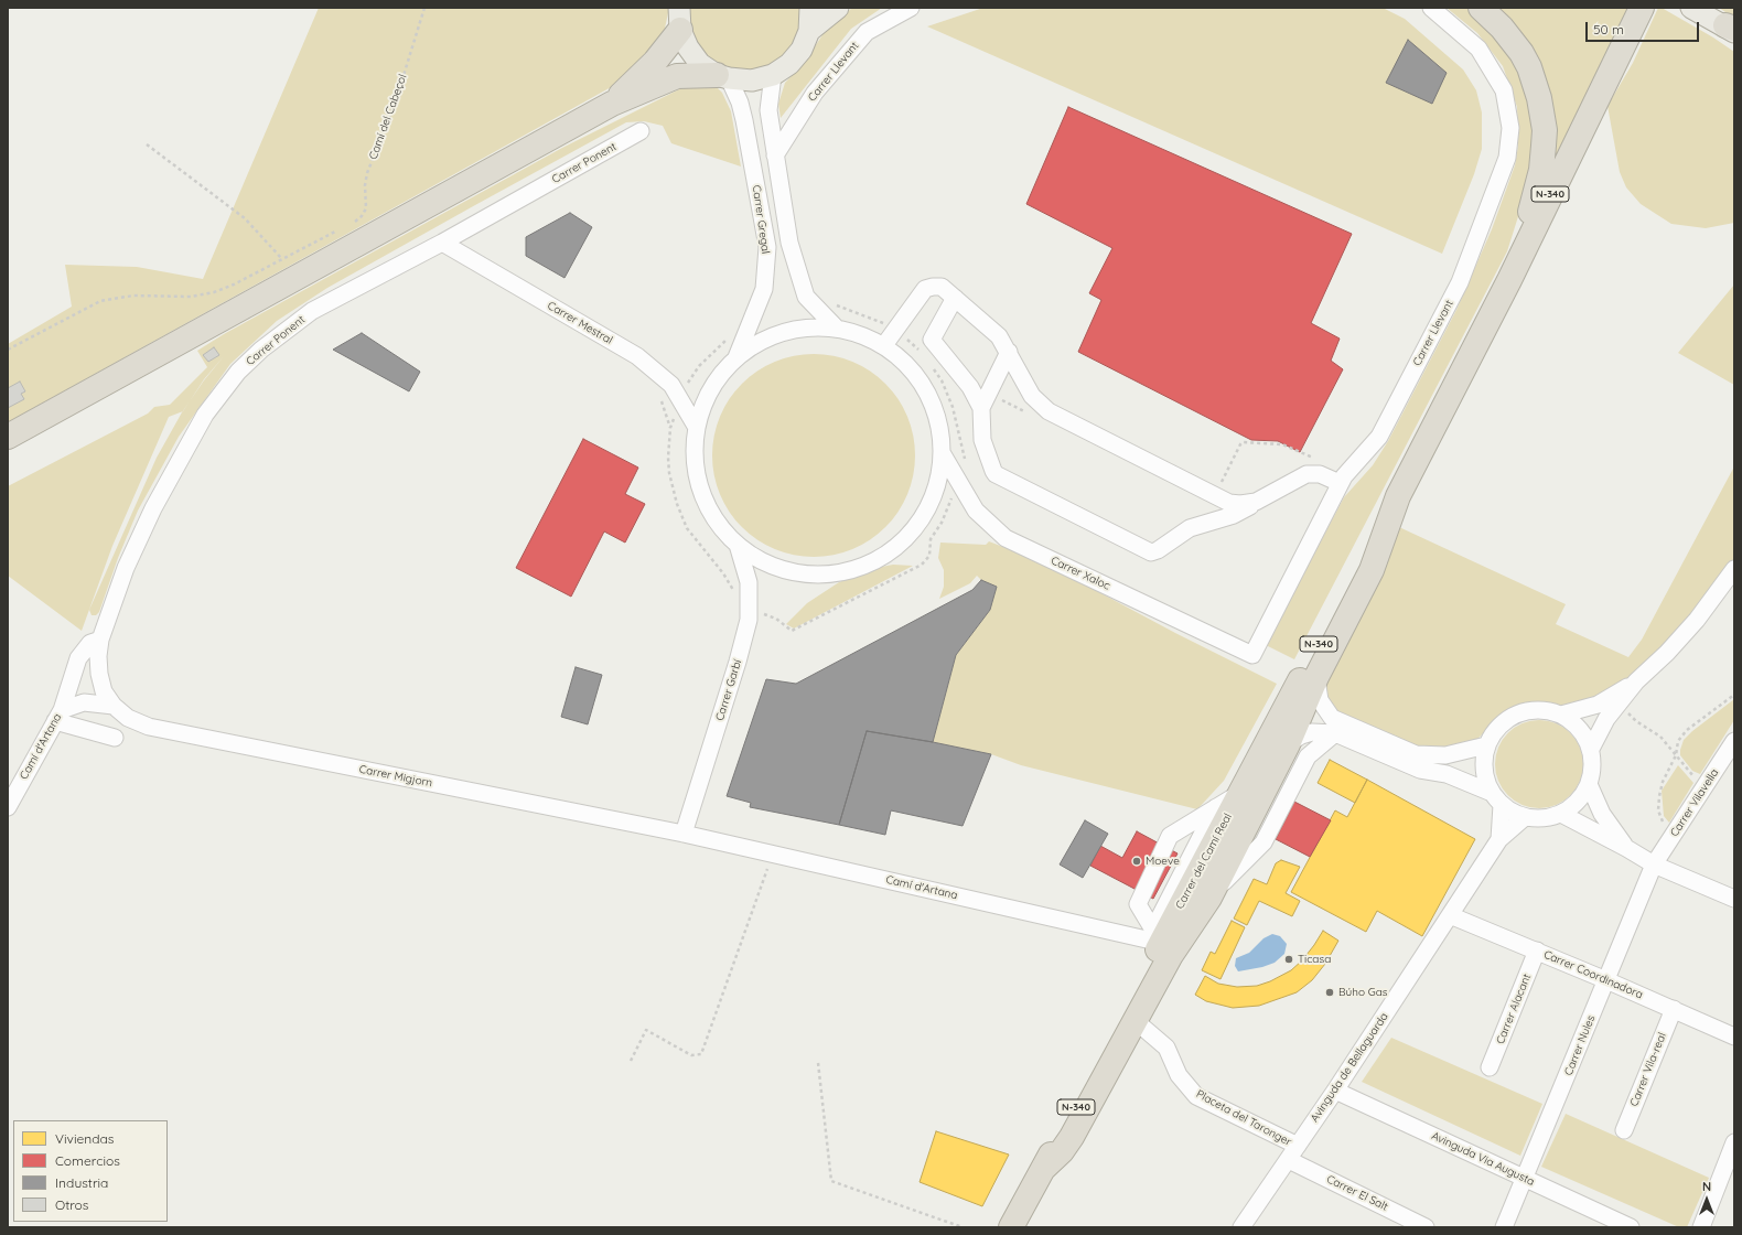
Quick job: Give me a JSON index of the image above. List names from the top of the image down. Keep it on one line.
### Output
{"streets":{"highway":["N-340","Carrer del Camí Real"],"street":["Carrer Llevant","Carrer Ponent","Carrer Gregal","Carrer Mestral","Carrer Xaloc","Carrer Garbí","Camí d'Artana","Carrer Migjorn","Carrer Vilavella","Carrer Coordinadora","Carrer Alacant","Carrer Nules","Avinguda de Bellaguarda","Carrer Vila-real","Placeta del Taronger","Avinguda Via Augusta","Carrer El Salt"],"path":["Camí del Cabeçol"]},"crossings":[["Carrer Llevant","Carrer Xaloc"],["Carrer Ponent","Carrer Mestral"],["Carrer Ponent","Camí d'Artana"],["Carrer Ponent","Carrer Migjorn"],["N-340","Carrer del Camí Real"],["Carrer Garbí","Camí d'Artana"],["Carrer Garbí","Carrer Migjorn"],["Camí d'Artana","Carrer Migjorn"],["Camí d'Artana","Carrer del Camí Real"],["Carrer Vilavella","Carrer Nules"],["Carrer Coordinadora","Carrer Alacant"],["Carrer Coordinadora","Carrer Nules"],["Carrer Coordinadora","Avinguda de Bellaguarda"],["Carrer Coordinadora","Carrer Vila-real"],["Carrer Nules","Avinguda Via Augusta"],["Avinguda de Bellaguarda","Placeta del Taronger"],["Avinguda de Bellaguarda","Avinguda Via Augusta"],["Avinguda de Bellaguarda","Carrer El Salt"],["Placeta del Taronger","Carrer El Salt"]],"places":["Moeve","Ticasa","Búho Gas"],"legend":["Viviendas","Comercios","Industria","Otros"],"scale_bar":"50 m","north":"top"}
